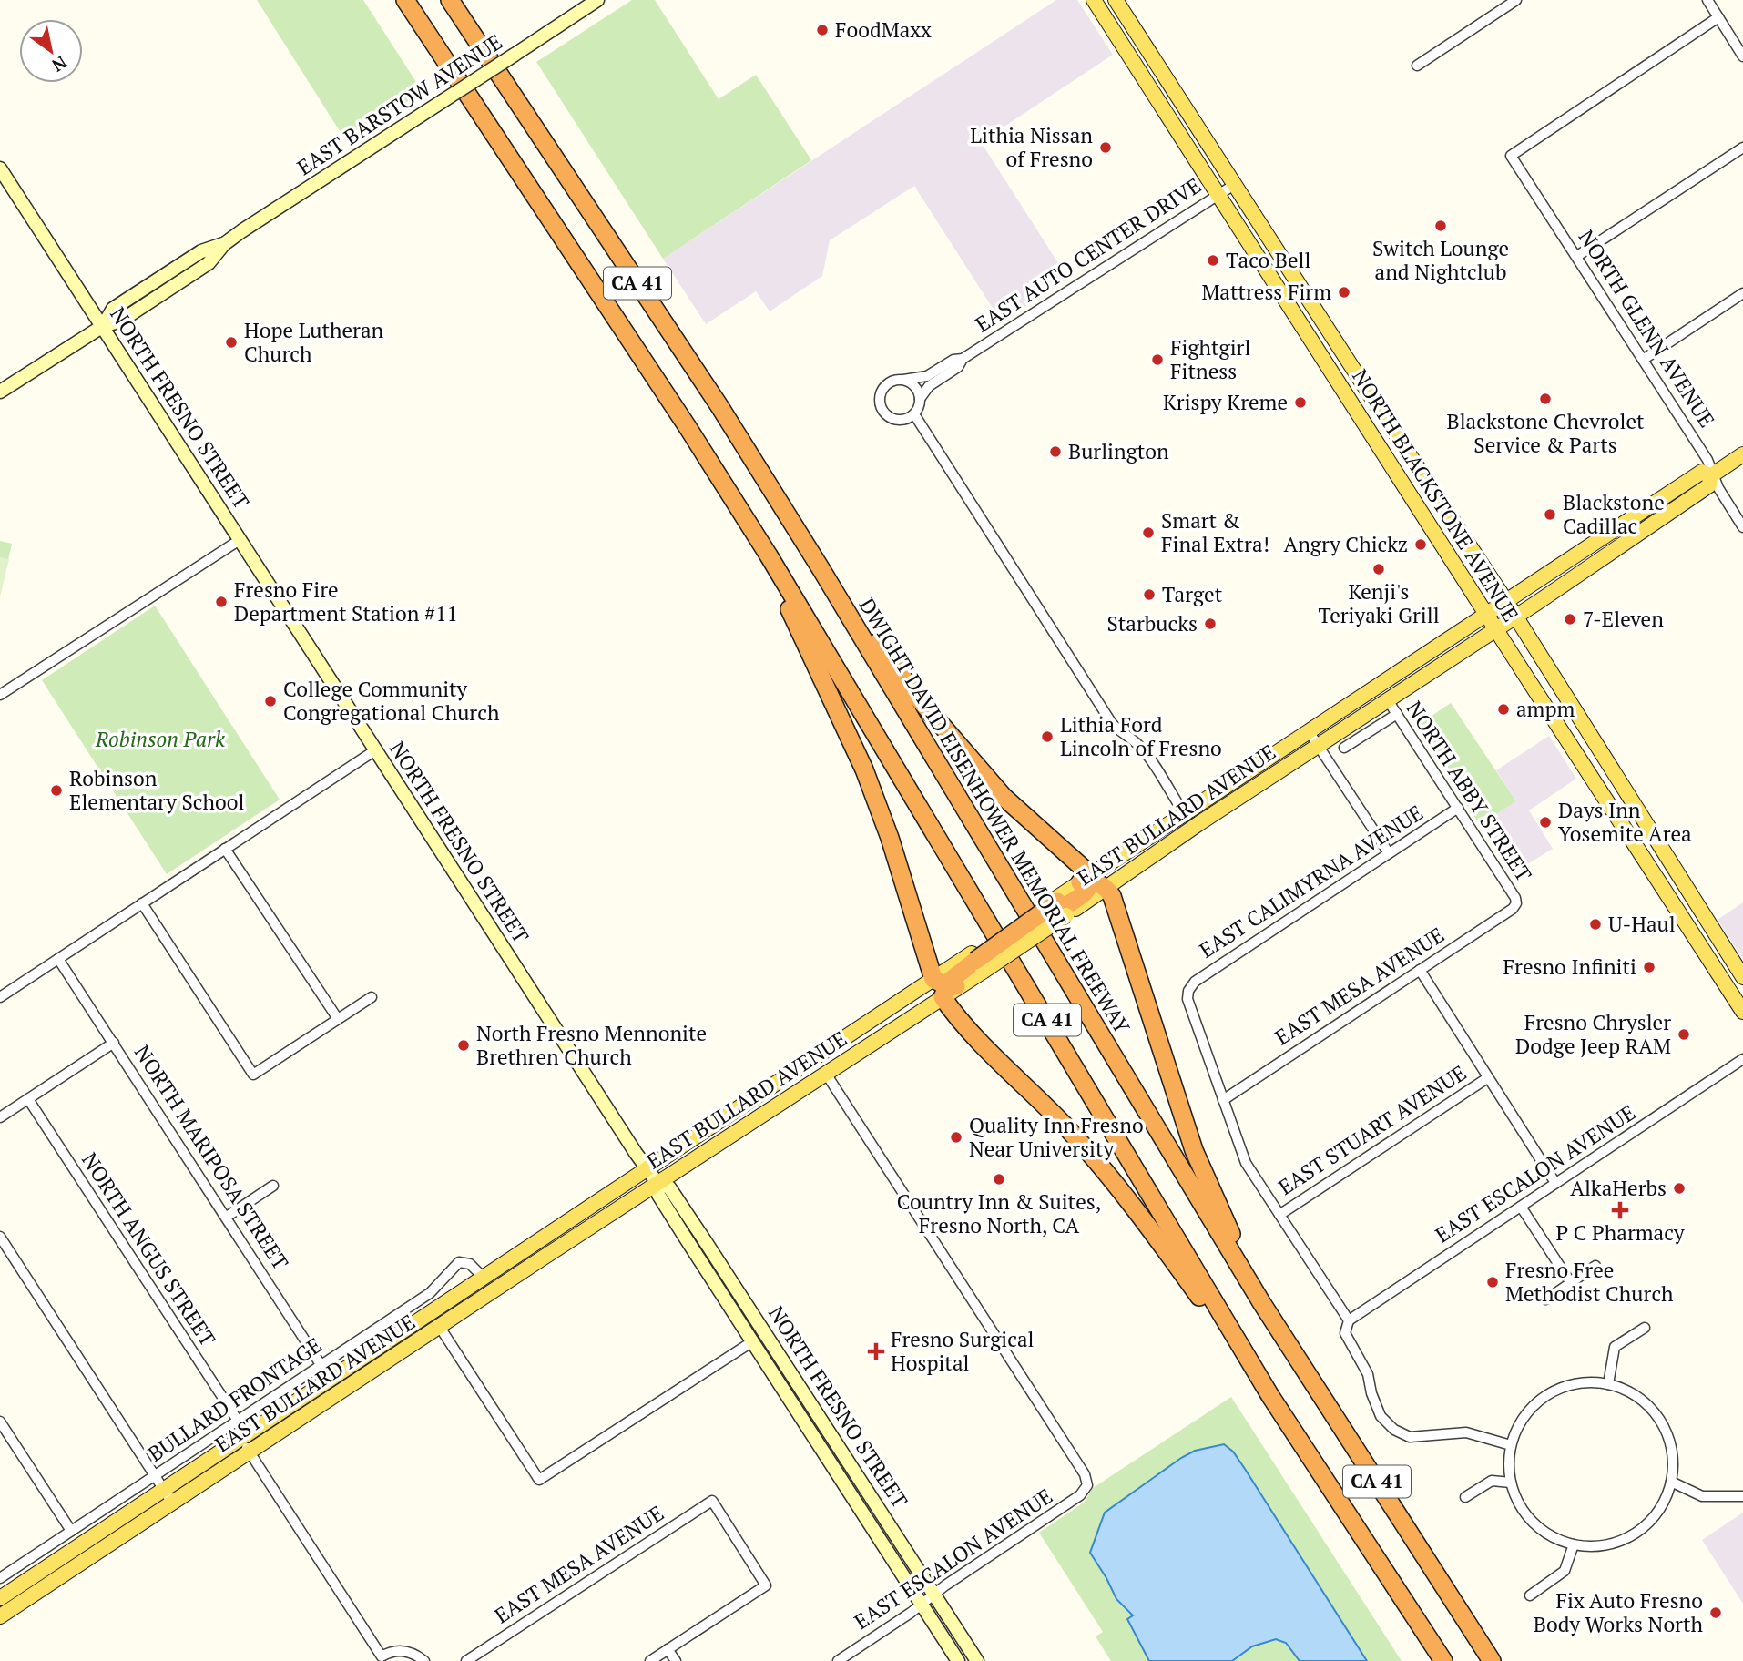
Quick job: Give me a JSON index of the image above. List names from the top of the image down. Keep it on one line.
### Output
{"streets":{"highway":["CA 41","DWIGHT DAVID EISENHOWER MEMORIAL FREEWAY"],"main road":["EAST BARSTOW AVENUE","NORTH FRESNO STREET","NORTH BLACKSTONE AVENUE","EAST BULLARD AVENUE"],"street":["EAST AUTO CENTER DRIVE","NORTH GLENN AVENUE","NORTH ABBY STREET","EAST CALIMYRNA AVENUE","EAST MESA AVENUE","EAST STUART AVENUE","NORTH MARIPOSA STREET","EAST ESCALON AVENUE","NORTH ANGUS STREET","BULLARD FRONTAGE"]},"crossings":[["EAST BARSTOW AVENUE","NORTH FRESNO STREET"],["EAST AUTO CENTER DRIVE","NORTH BLACKSTONE AVENUE"],["NORTH GLENN AVENUE","EAST BULLARD AVENUE"],["NORTH FRESNO STREET","EAST BULLARD AVENUE"],["NORTH FRESNO STREET","EAST ESCALON AVENUE"],["NORTH BLACKSTONE AVENUE","EAST BULLARD AVENUE"],["NORTH ABBY STREET","EAST BULLARD AVENUE"],["NORTH ABBY STREET","EAST CALIMYRNA AVENUE"],["NORTH ABBY STREET","EAST MESA AVENUE"],["EAST BULLARD AVENUE","NORTH MARIPOSA STREET"],["EAST BULLARD AVENUE","EAST ESCALON AVENUE"],["EAST BULLARD AVENUE","BULLARD FRONTAGE"],["EAST CALIMYRNA AVENUE","EAST MESA AVENUE"],["NORTH MARIPOSA STREET","BULLARD FRONTAGE"],["NORTH ANGUS STREET","BULLARD FRONTAGE"]],"parks":["Robinson Park"],"places":{"other":["FoodMaxx","Lithia Nissan of Fresno","Switch Lounge and Nightclub","Taco Bell","Mattress Firm","Hope Lutheran Church","Fightgirl Fitness","Blackstone Chevrolet Service & Parts","Krispy Kreme","Burlington","Blackstone Cadillac","Smart & Final Extra!","Angry Chickz","Kenji's Teriyaki Grill","Target","Fresno Fire Department Station #11","7-Eleven","Starbucks","College Community Congregational Church","ampm","Lithia Ford Lincoln of Fresno","Robinson Elementary School","Days Inn Yosemite Area","U-Haul","Fresno Infiniti","Fresno Chrysler Dodge Jeep RAM","North Fresno Mennonite Brethren Church","Quality Inn Fresno Near University","Country Inn & Suites, Fresno North, CA","AlkaHerbs","Fresno Free Methodist Church","Fix Auto Fresno Body Works North"],"health":["P C Pharmacy","Fresno Surgical Hospital"]},"north":"bottom right"}
